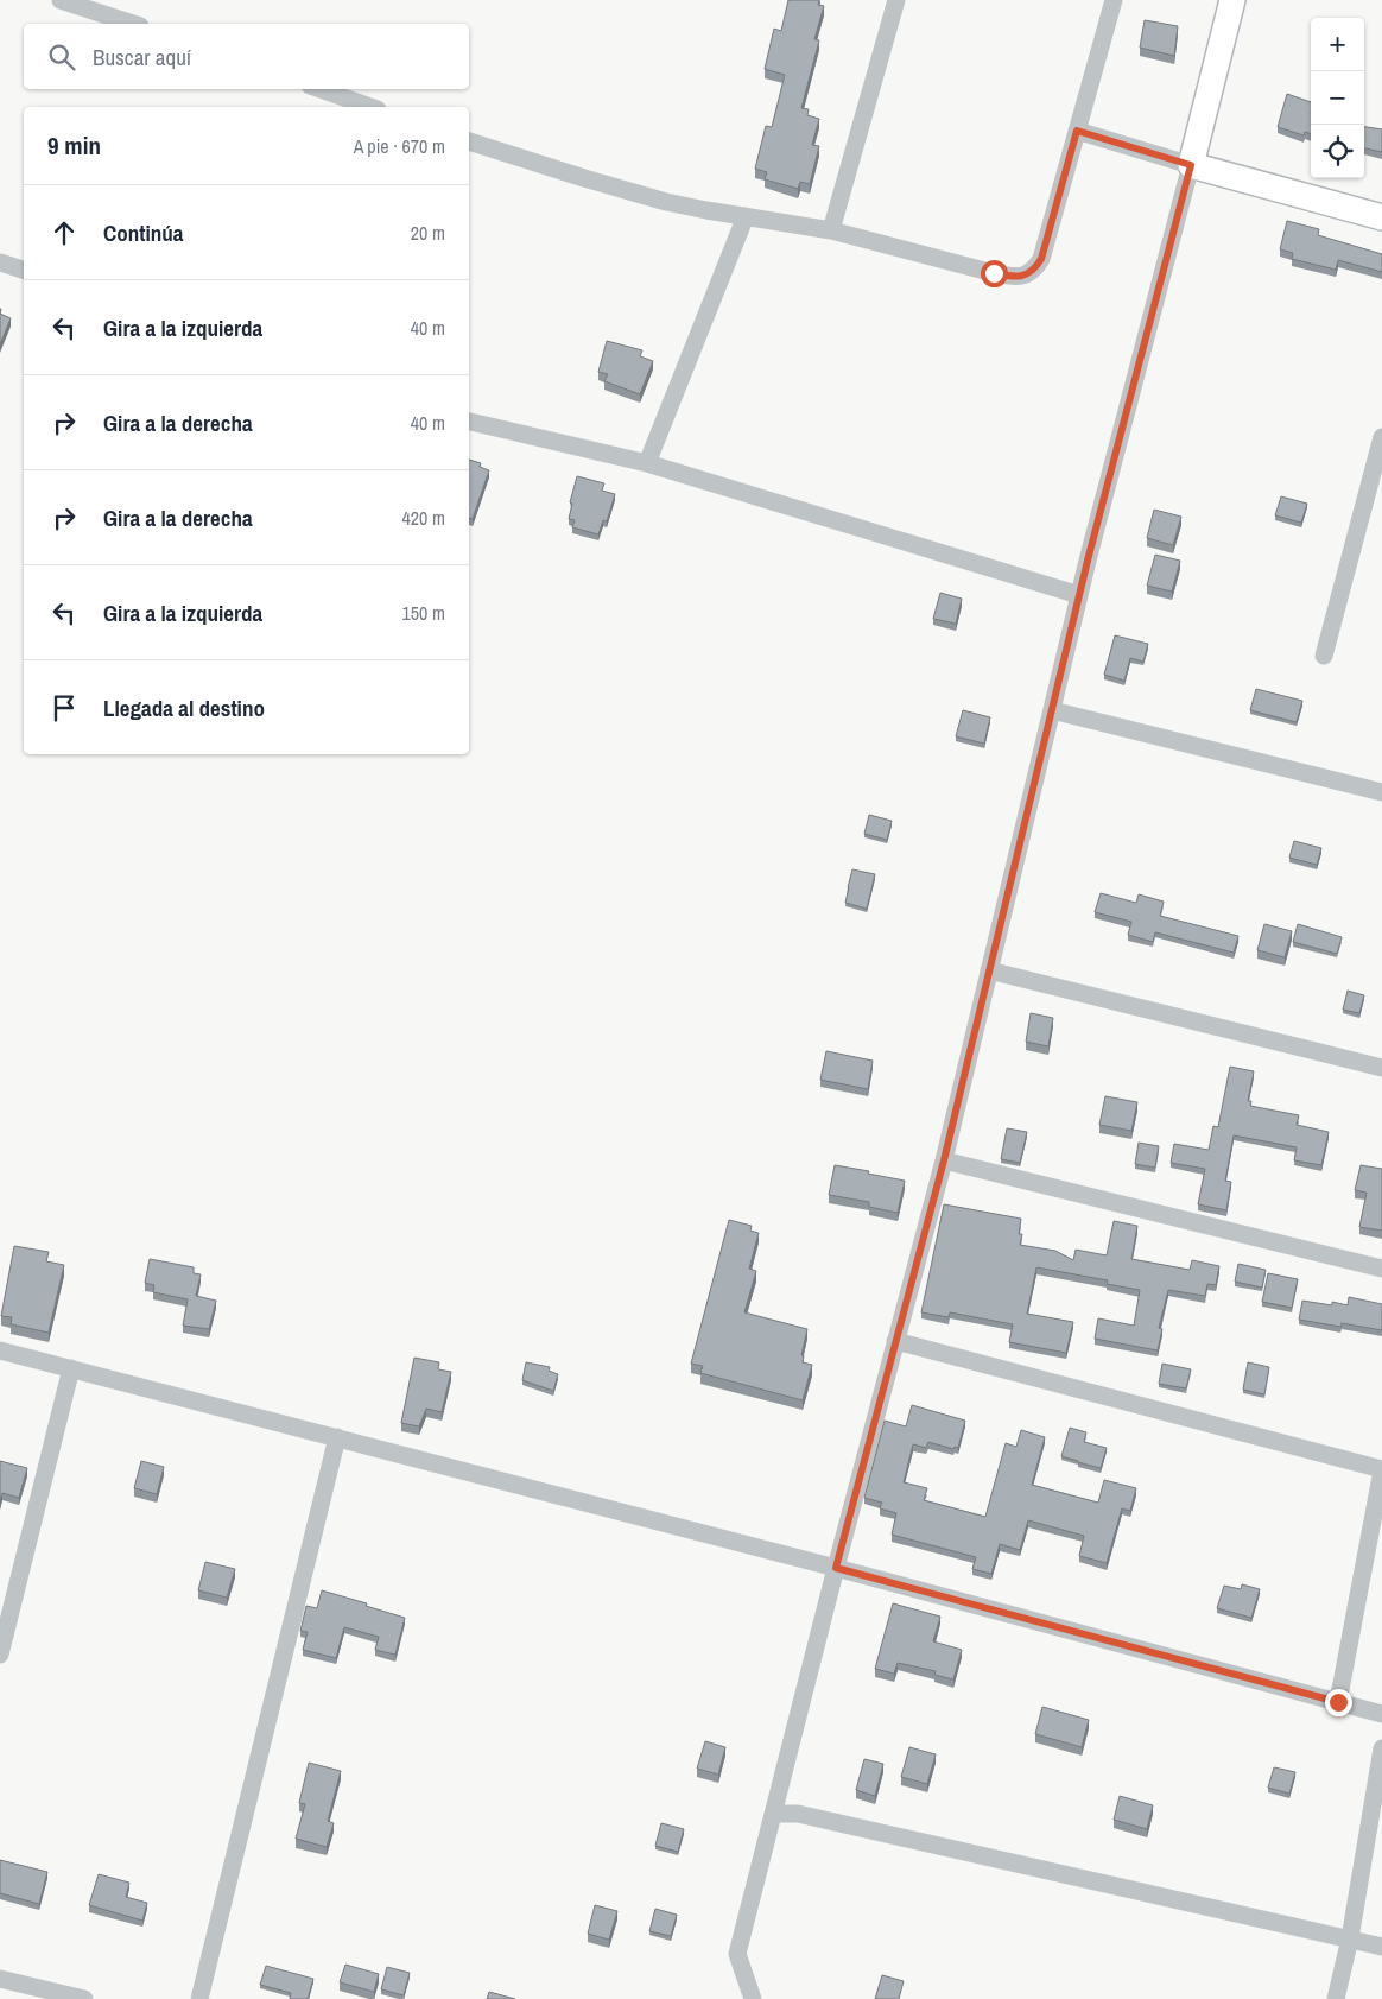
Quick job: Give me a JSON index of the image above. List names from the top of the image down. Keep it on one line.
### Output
{"page":{"map_buttons":["+","−"],"search":"Buscar aquí","heading":["9 min","A pie · 670 m"],"list":[["Continúa","20 m"],["Gira a la izquierda","40 m"],["Gira a la derecha","40 m"],["Gira a la derecha","420 m"],["Gira a la izquierda","150 m"],"Llegada al destino"]}}
